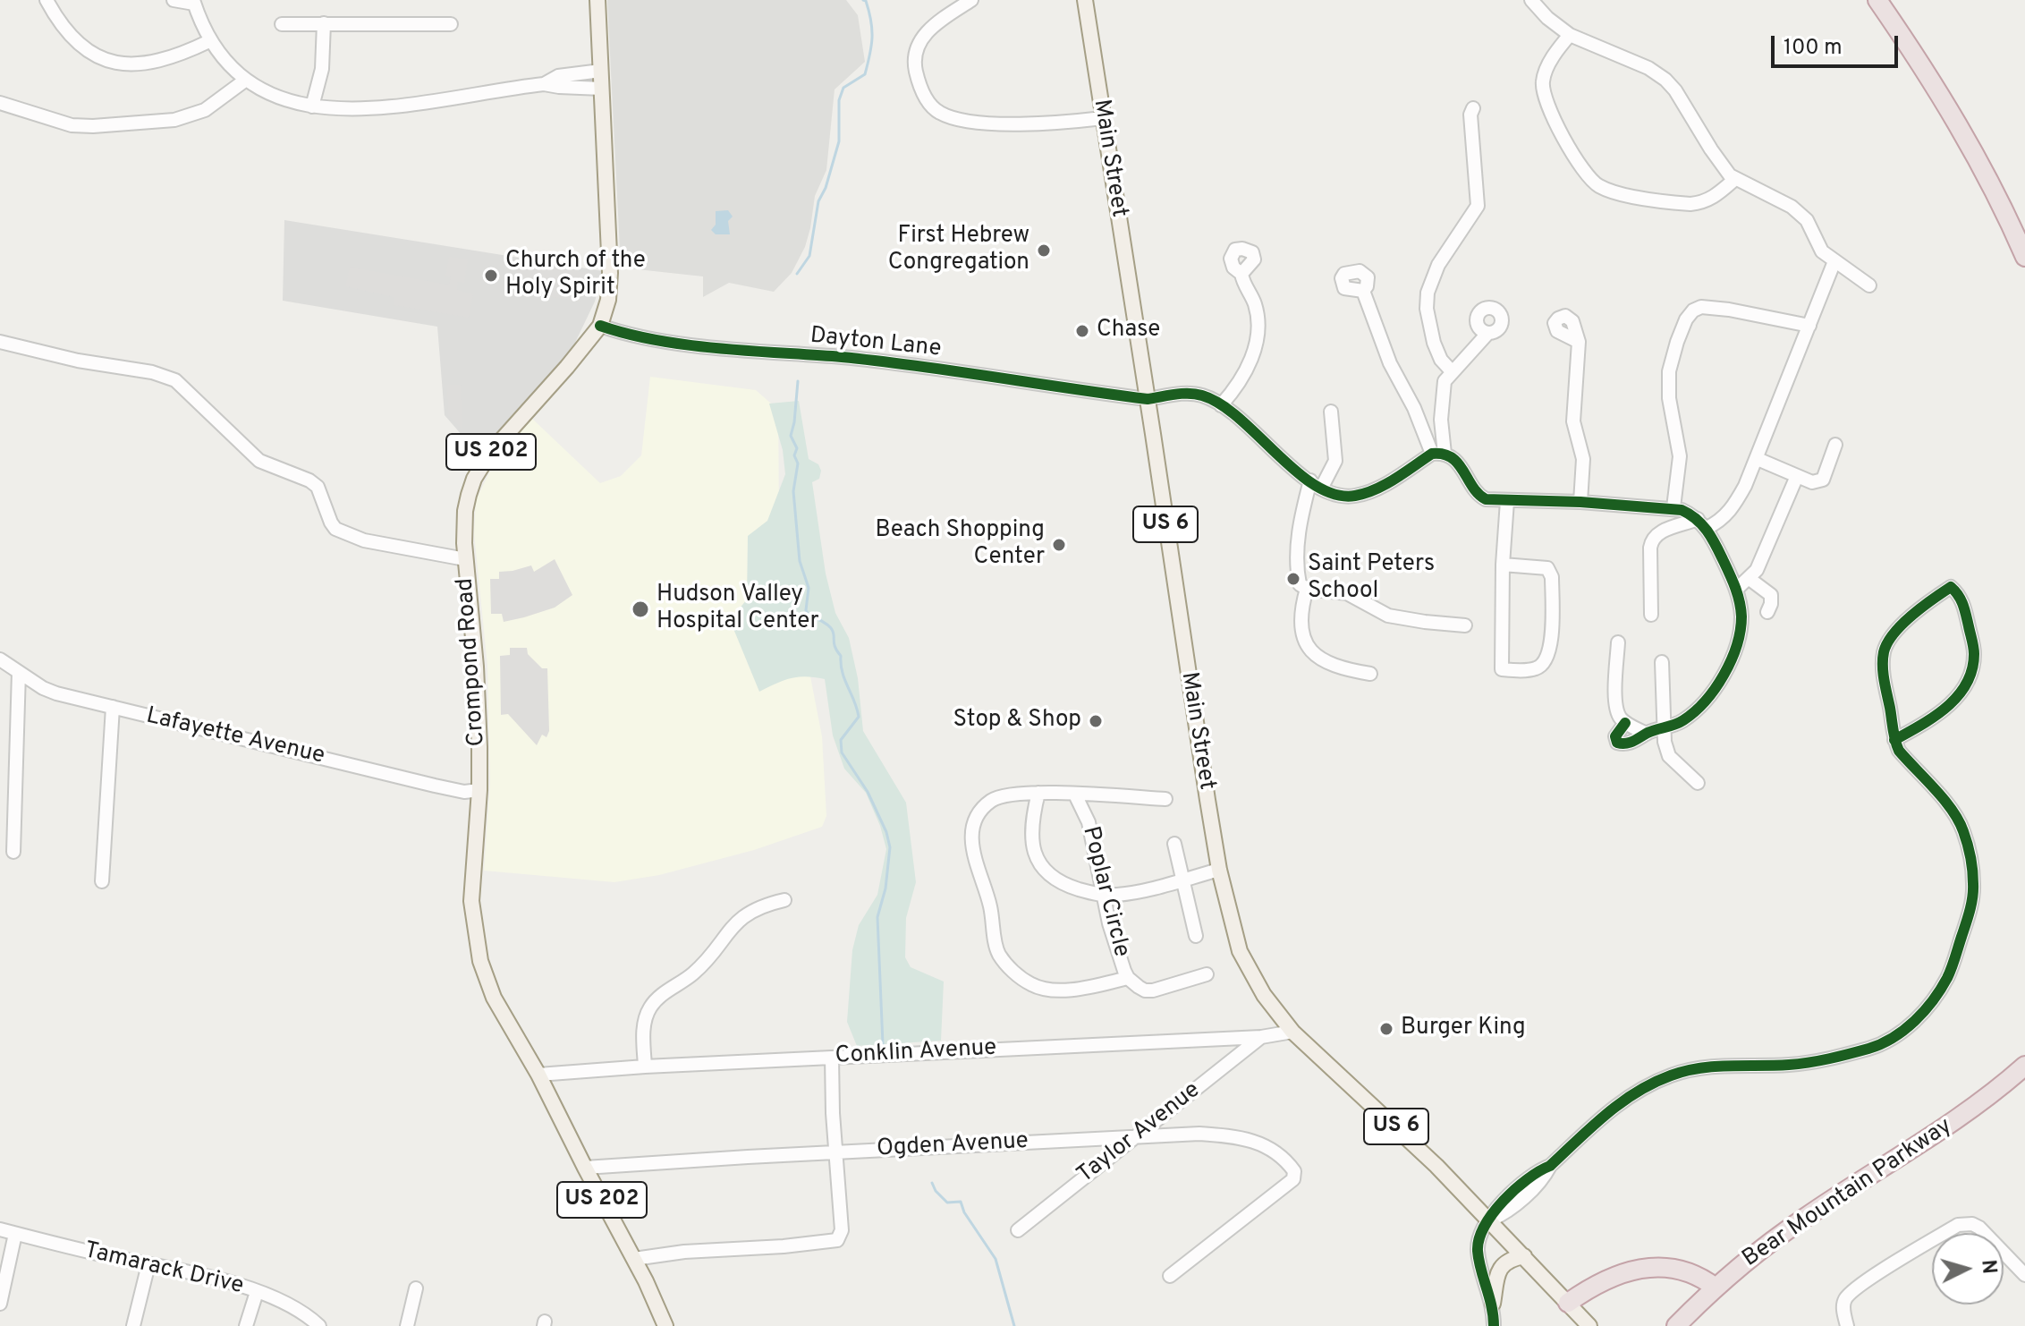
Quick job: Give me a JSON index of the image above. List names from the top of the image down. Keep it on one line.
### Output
{"streets":{"highway":["Bear Mountain Parkway"],"main road":["Main Street","US 202","US 6","Crompond Road"],"street":["Dayton Lane","Lafayette Avenue","Poplar Circle","Conklin Avenue","Taylor Avenue","Ogden Avenue","Tamarack Drive"]},"crossings":[["Main Street","Dayton Lane"],["Main Street","Conklin Avenue"],["Dayton Lane","Crompond Road"],["Crompond Road","Lafayette Avenue"],["Crompond Road","Conklin Avenue"],["Crompond Road","Ogden Avenue"],["Conklin Avenue","Taylor Avenue"],["Taylor Avenue","Ogden Avenue"]],"places":["First Hebrew Congregation","Church of the Holy Spirit","Chase","Beach Shopping Center","Saint Peters School","Hudson Valley Hospital Center","Stop & Shop","Burger King"],"scale_bar":"100 m","north":"right"}
